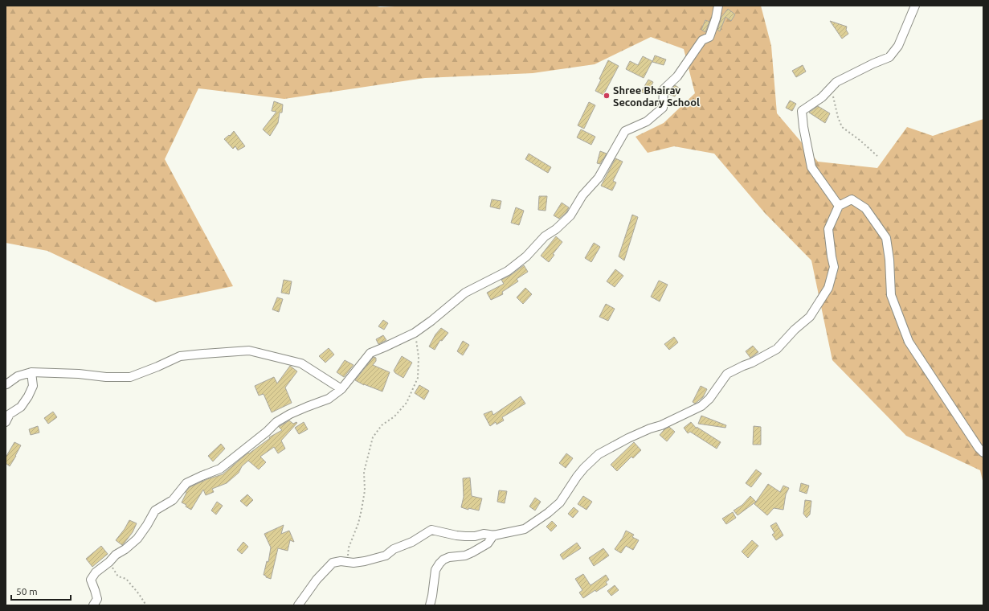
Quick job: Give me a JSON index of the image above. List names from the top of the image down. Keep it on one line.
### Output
{"places":["Shree Bhairav Secondary School"],"scale_bar":"50 m"}
